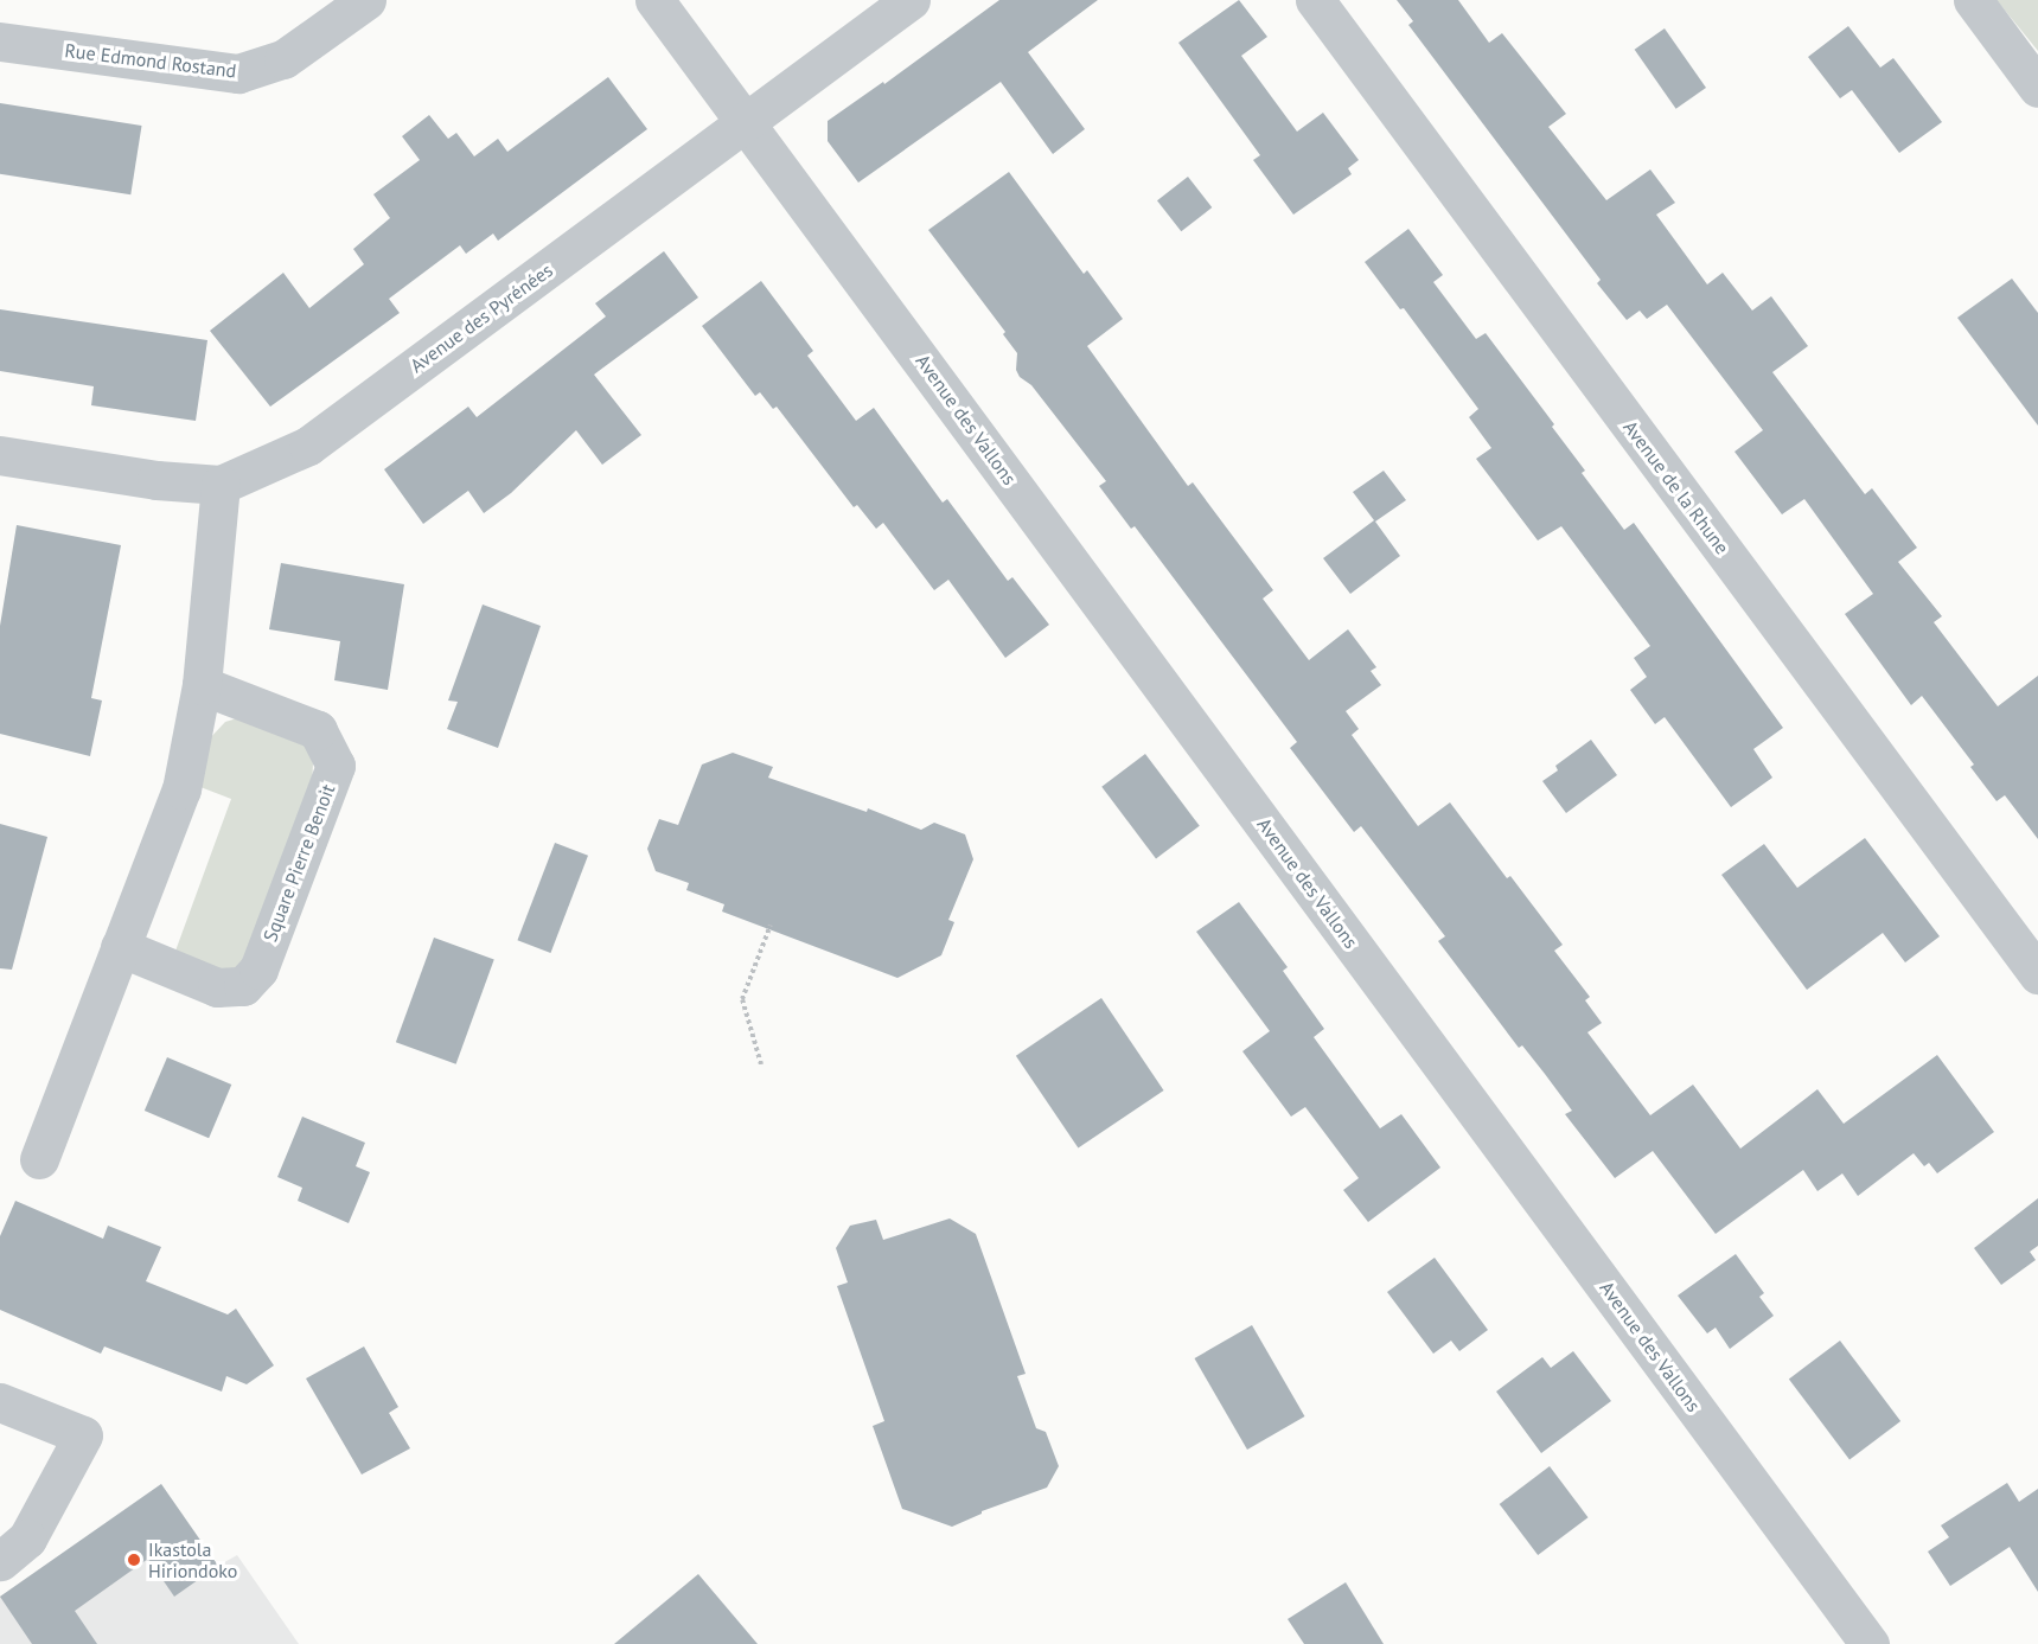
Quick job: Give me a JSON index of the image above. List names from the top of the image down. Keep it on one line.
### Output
{"streets":{"street":["Rue Edmond Rostand","Avenue des Pyrénées","Avenue des Vallons","Avenue de la Rhune","Square Pierre Benoit"]},"crossings":[["Avenue des Pyrénées","Avenue des Vallons"]],"places":["Ikastola Hiriondoko"]}
